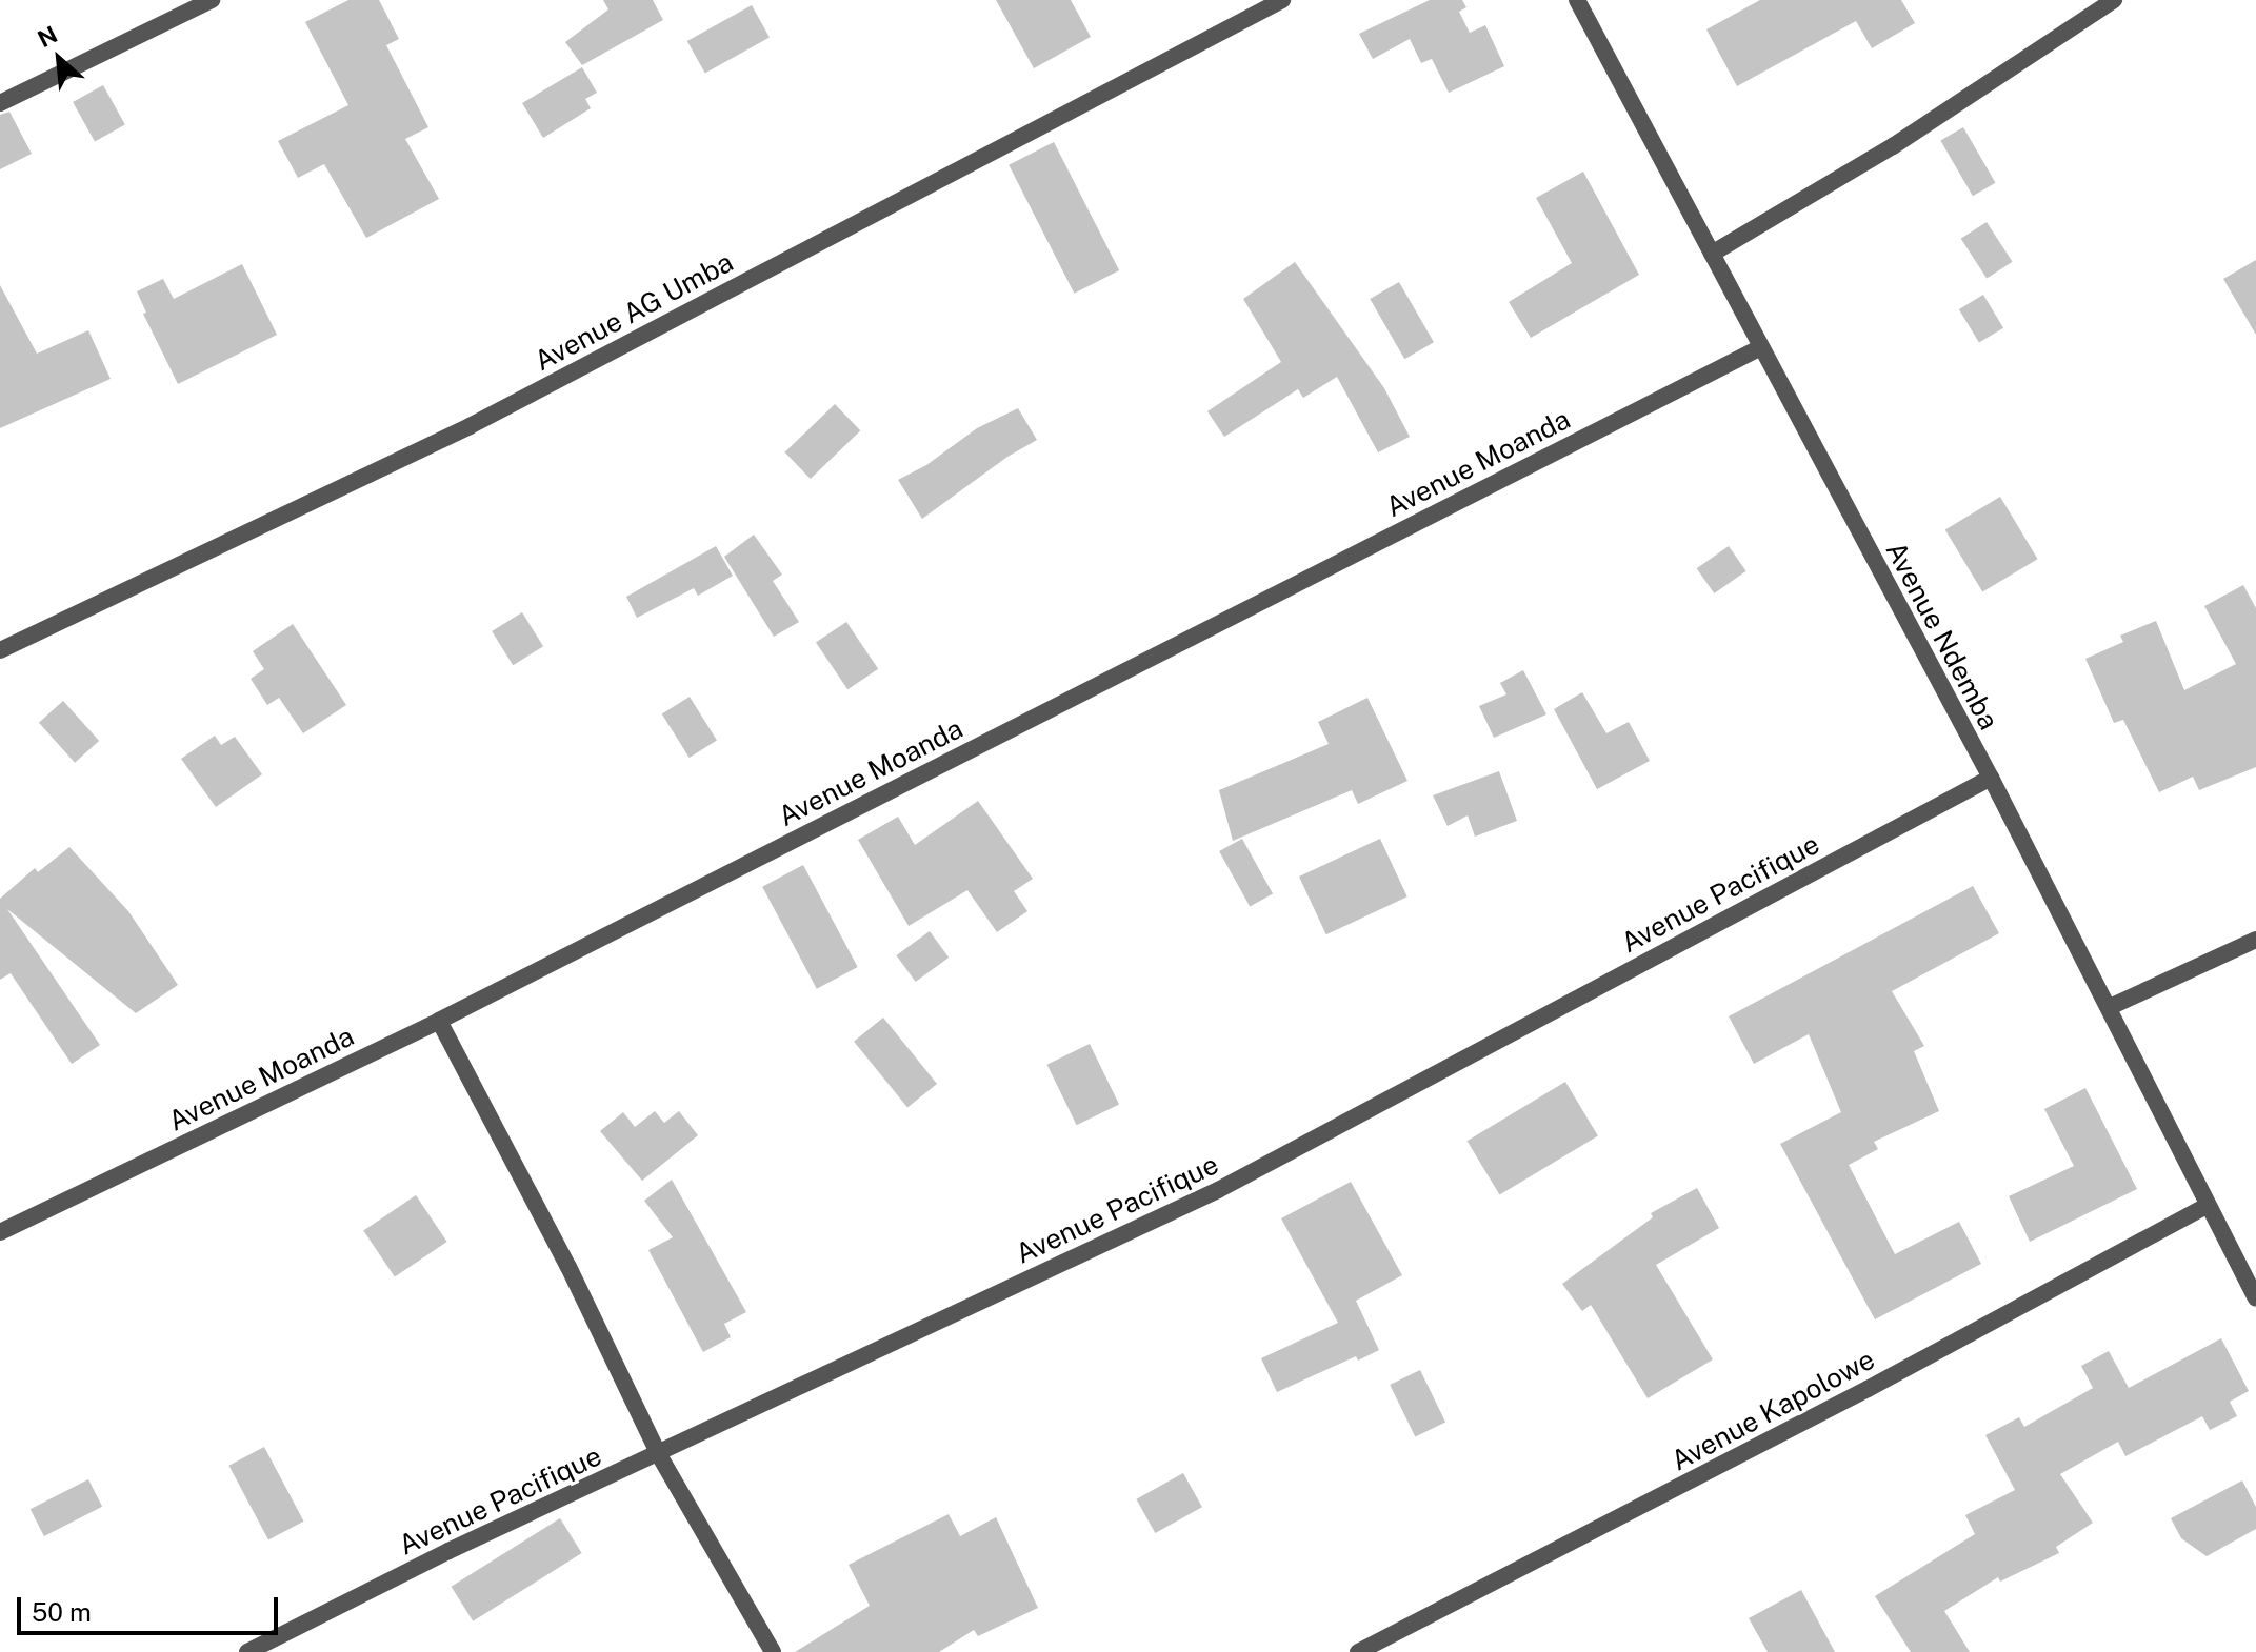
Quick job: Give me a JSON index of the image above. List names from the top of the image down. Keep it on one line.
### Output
{"streets":{"street":["Avenue AG Umba","Avenue Moanda","Avenue Ndemba","Avenue Pacifique","Avenue Kapolowe"]},"crossings":[["Avenue Moanda","Avenue Ndemba"],["Avenue Ndemba","Avenue Pacifique"],["Avenue Ndemba","Avenue Kapolowe"]],"scale_bar":"50 m","north":"top left"}
